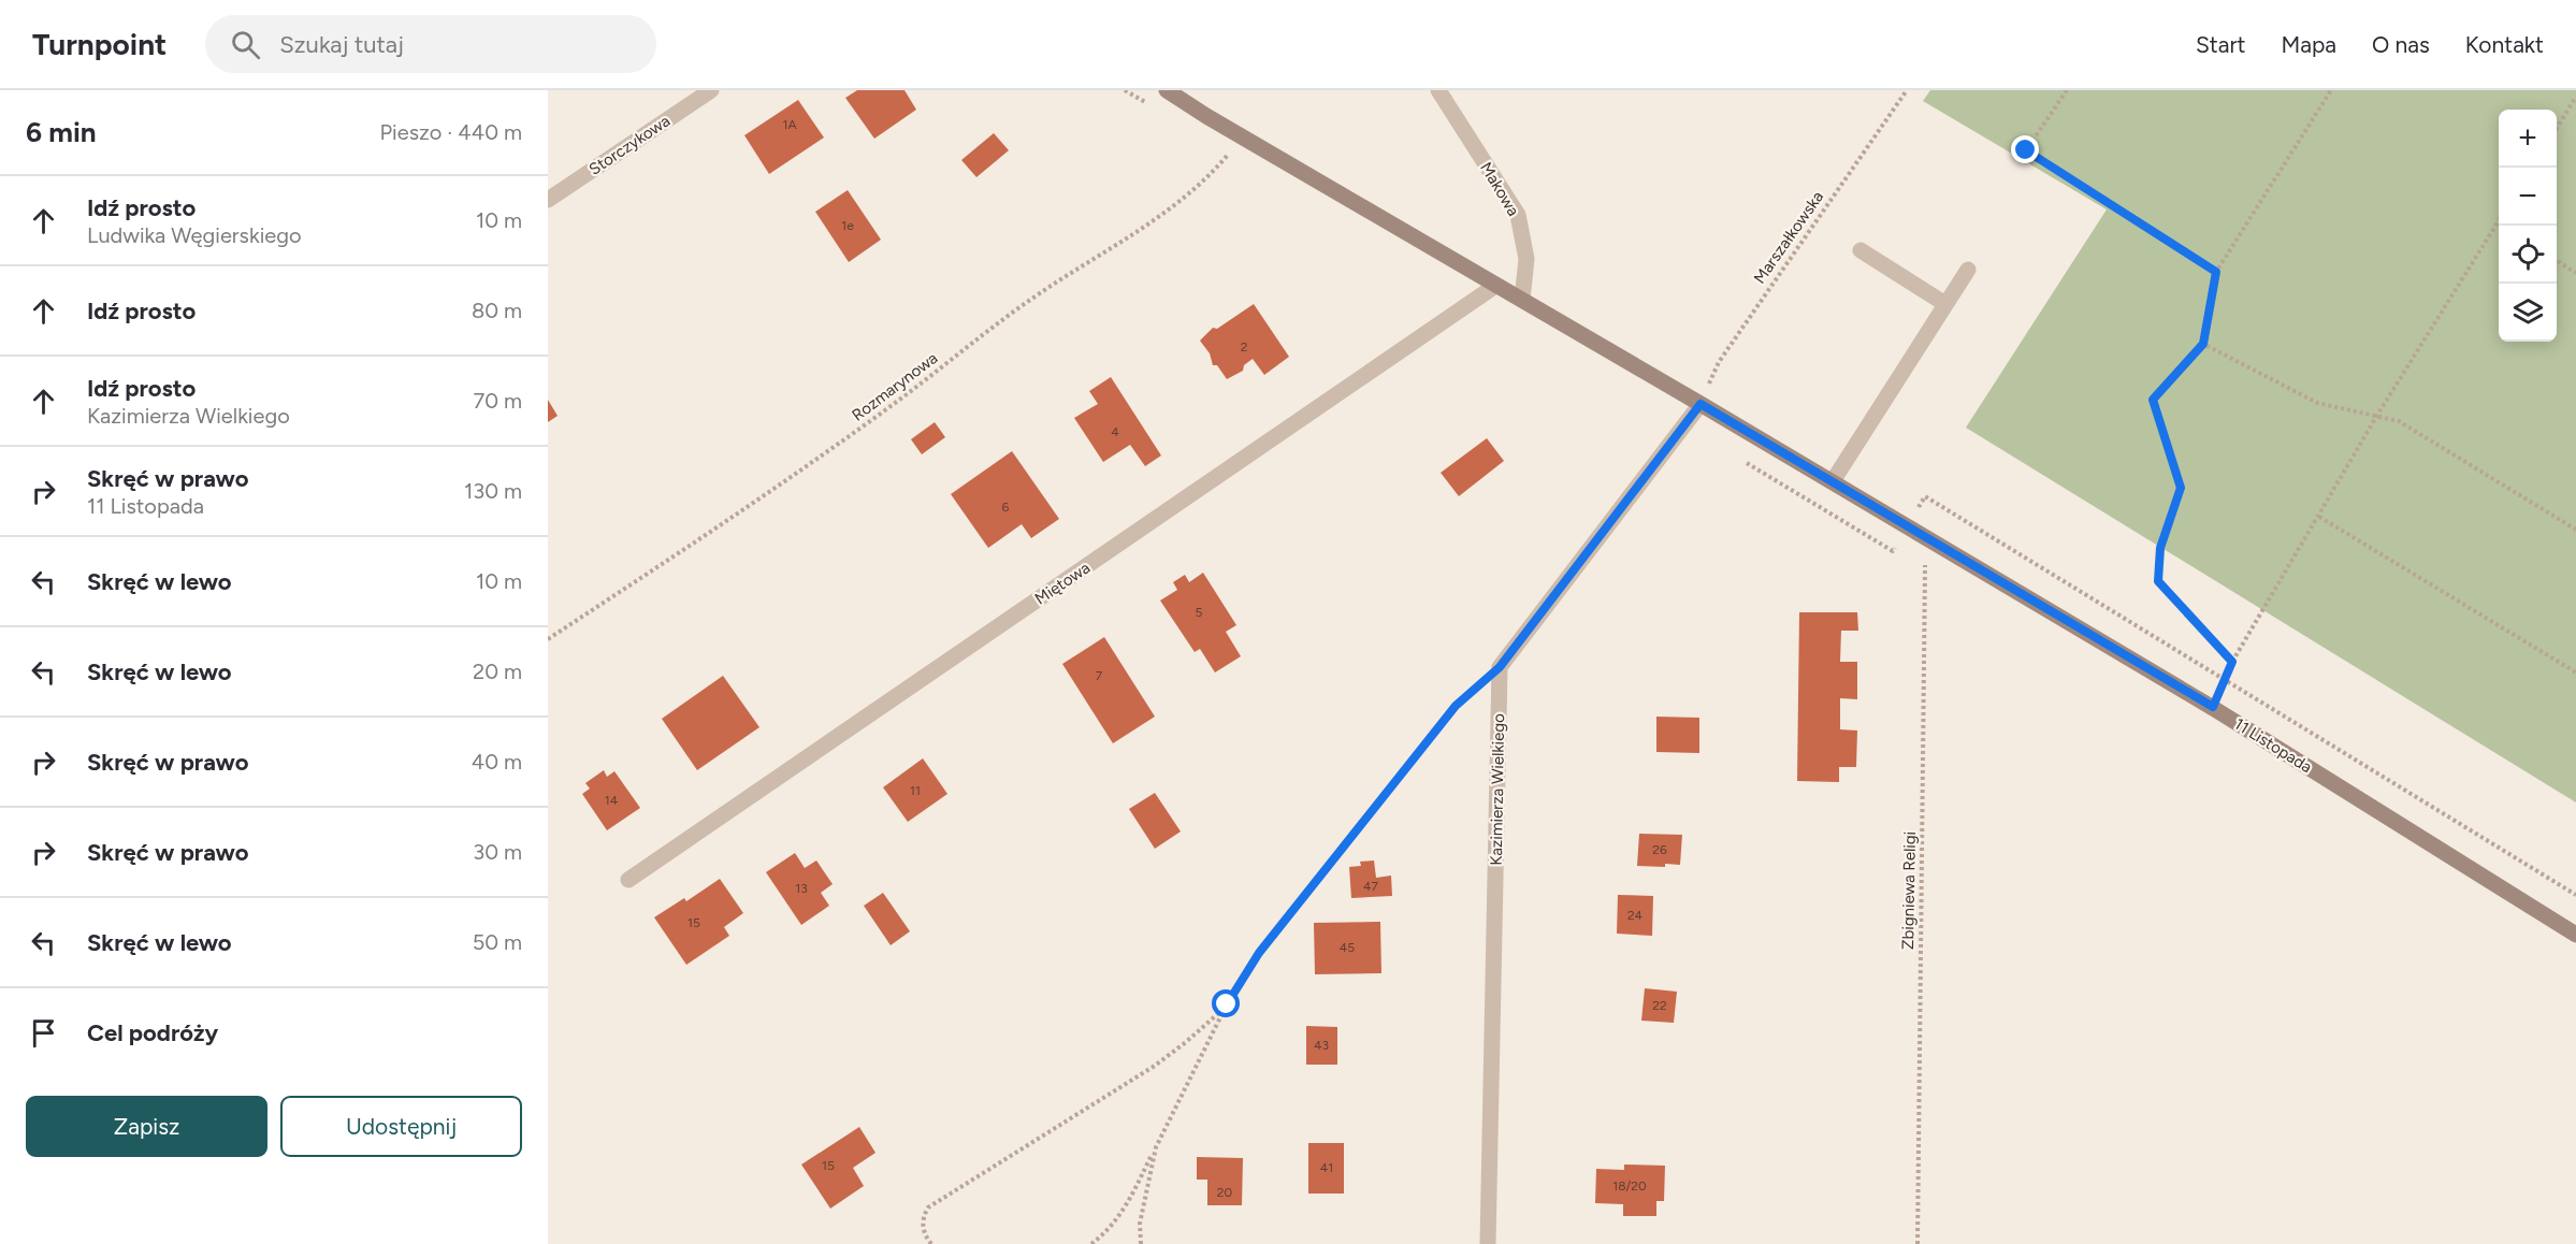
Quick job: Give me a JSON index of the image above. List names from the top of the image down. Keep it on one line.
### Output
{"streets":{"street":["Storczykowa","Makowa","Miętowa","11 Listopada","Kazimierza Wielkiego"],"path":["Marszałkowska","Rozmarynowa","Zbigniewa Religi"]},"crossings":[["Makowa","11 Listopada"],["Marszałkowska","11 Listopada"],["Rozmarynowa","11 Listopada"],["Miętowa","11 Listopada"],["11 Listopada","Zbigniewa Religi"]],"house_numbers":["1A","1e","2","4","6","5","7","11","14","26","47","13","24","15","45","22","43","15","41","18/20","20"],"page":{"header":"Turnpoint","search":"Szukaj tutaj","nav":["Start","Mapa","O nas","Kontakt"],"heading":["6 min","Pieszo · 440 m"],"map_buttons":["+","−"],"list":[["Idź prosto","Ludwika Węgierskiego","10 m"],["Idź prosto","80 m"],["Idź prosto","Kazimierza Wielkiego","70 m"],["Skręć w prawo","11 Listopada","130 m"],["Skręć w lewo","10 m"],["Skręć w lewo","20 m"],["Skręć w prawo","40 m"],["Skręć w prawo","30 m"],["Skręć w lewo","50 m"],"Cel podróży"],"buttons":["Zapisz","Udostępnij"]}}
